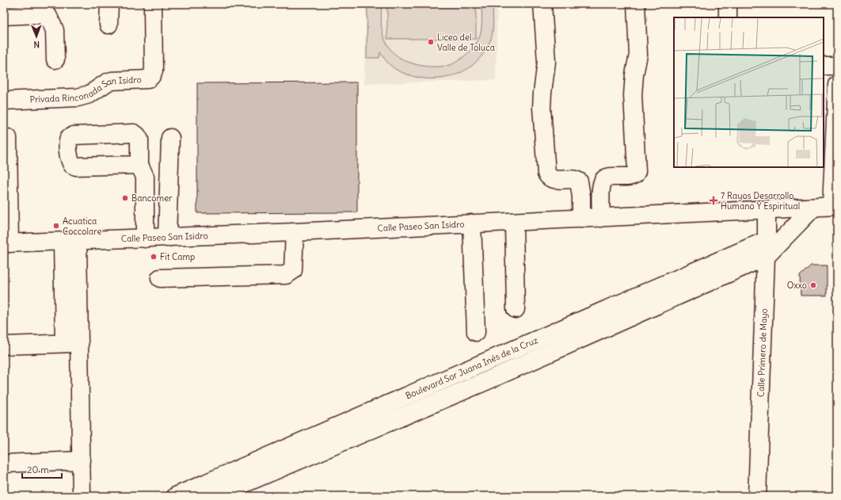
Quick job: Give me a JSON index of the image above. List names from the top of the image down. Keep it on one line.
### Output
{"streets":{"main road":["Privada Rinconada San Isidro","Calle Paseo San Isidro","Calle Primero de Mayo","Boulevard Sor Juana Inés de la Cruz"]},"crossings":[["Calle Paseo San Isidro","Calle Primero de Mayo"],["Calle Primero de Mayo","Boulevard Sor Juana Inés de la Cruz"]],"places":{"other":["Liceo del Valle de Toluca","Bancomer","Acuatica Coccolare","Fit Camp","Oxxo"],"health":["7 Rayos Desarrollo Humano Y Espiritual"]},"scale_bar":"20 m","north":"bottom"}
